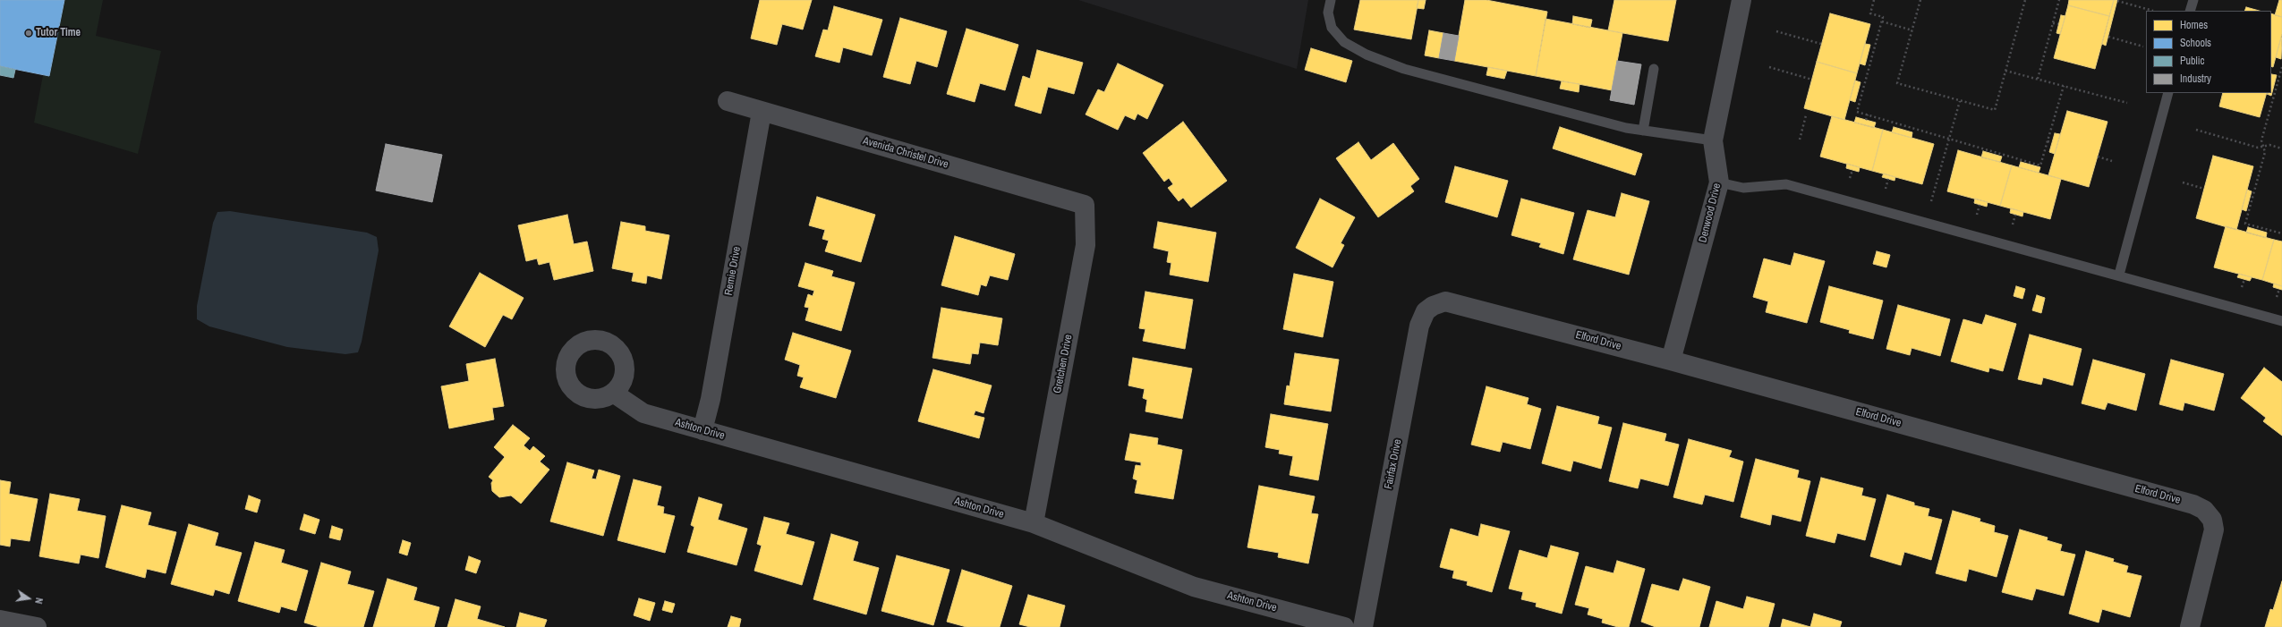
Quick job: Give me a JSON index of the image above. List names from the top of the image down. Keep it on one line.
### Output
{"streets":{"street":["Avenida Christel Drive","Denwood Drive","Remie Drive","Elford Drive","Gretchen Drive","Ashton Drive","Fairfax Drive"]},"crossings":[["Avenida Christel Drive","Remie Drive"],["Avenida Christel Drive","Gretchen Drive"],["Denwood Drive","Elford Drive"],["Remie Drive","Ashton Drive"],["Elford Drive","Fairfax Drive"],["Gretchen Drive","Ashton Drive"]],"places":["Tutor Time"],"legend":["Homes","Schools","Public","Industry"],"north":"right"}
